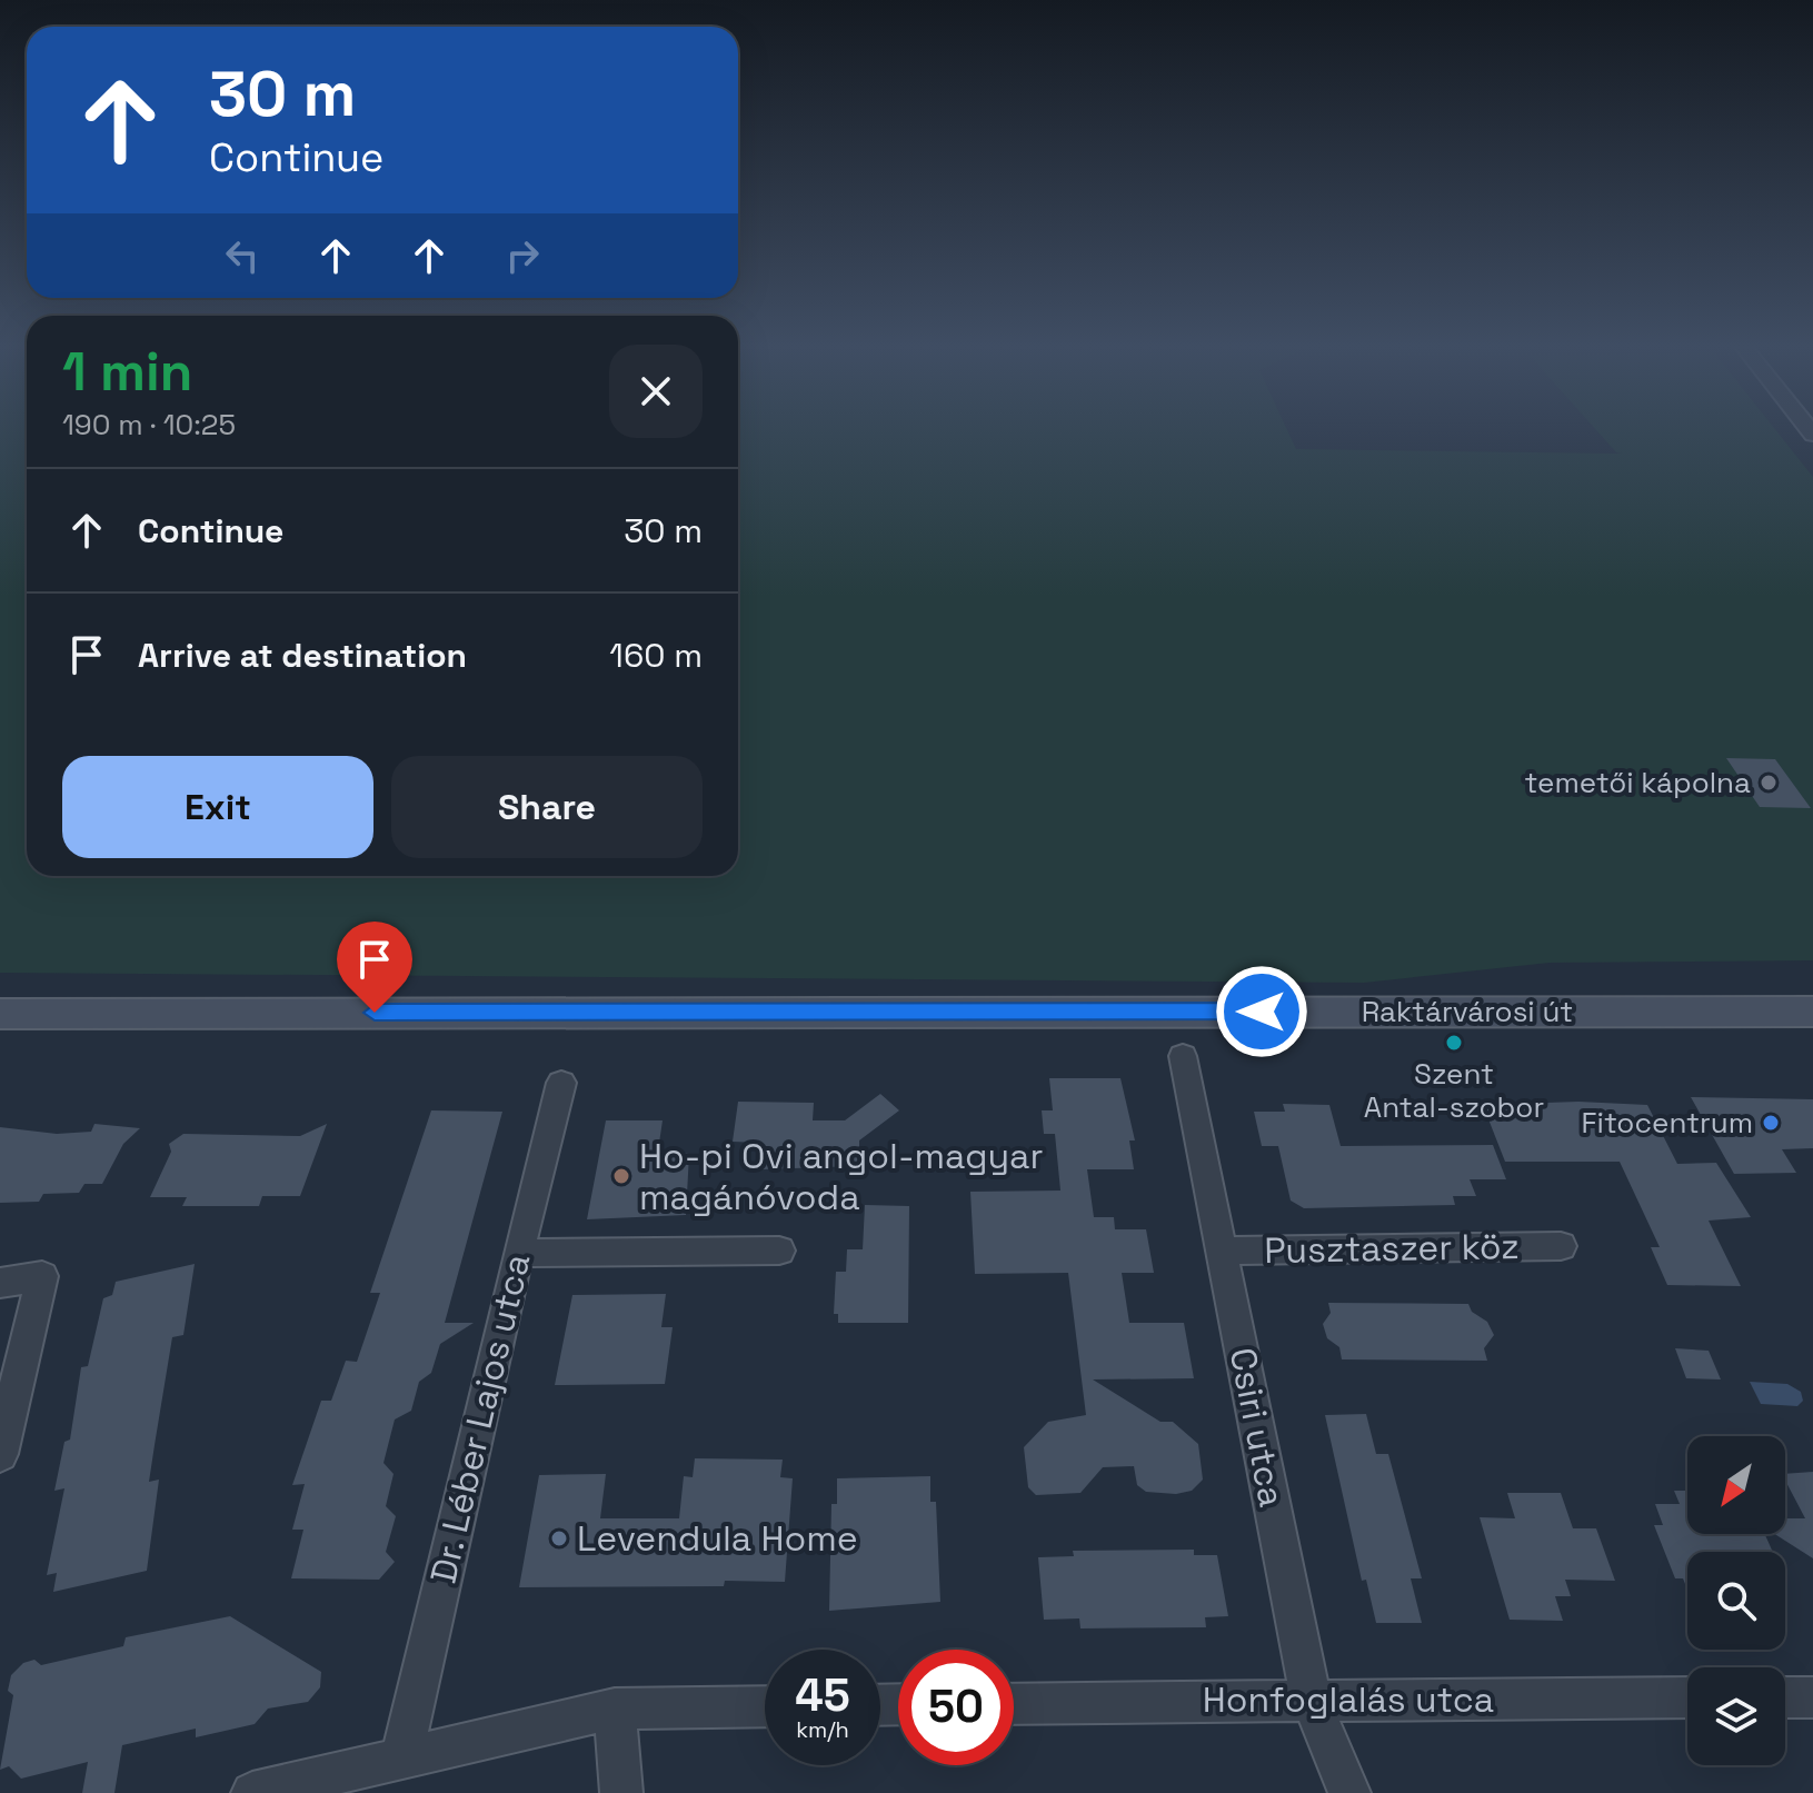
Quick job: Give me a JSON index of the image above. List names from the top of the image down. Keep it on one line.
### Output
{"streets":{"main road":["Raktárvárosi út"],"street":["Pusztaszer köz","Dr. Léber Lajos utca","Csiri utca","Honfoglalás utca"]},"crossings":[["Pusztaszer köz","Csiri utca"],["Csiri utca","Honfoglalás utca"]],"places":["temetői kápolna","Szent Antal-szobor","Fitocentrum","Ho-pi Ovi angol-magyar magánóvoda","Levendula Home"],"north":"bottom left","page":{"turn":["30 m","Continue"],"heading":["1 min","190 m · 10:25"],"list":[{"name":"Continue","value":"30 m"},{"name":"Arrive at destination","value":"160 m"}],"buttons":["Exit","Share"],"speed":"45 km/h","limit":"50"}}
